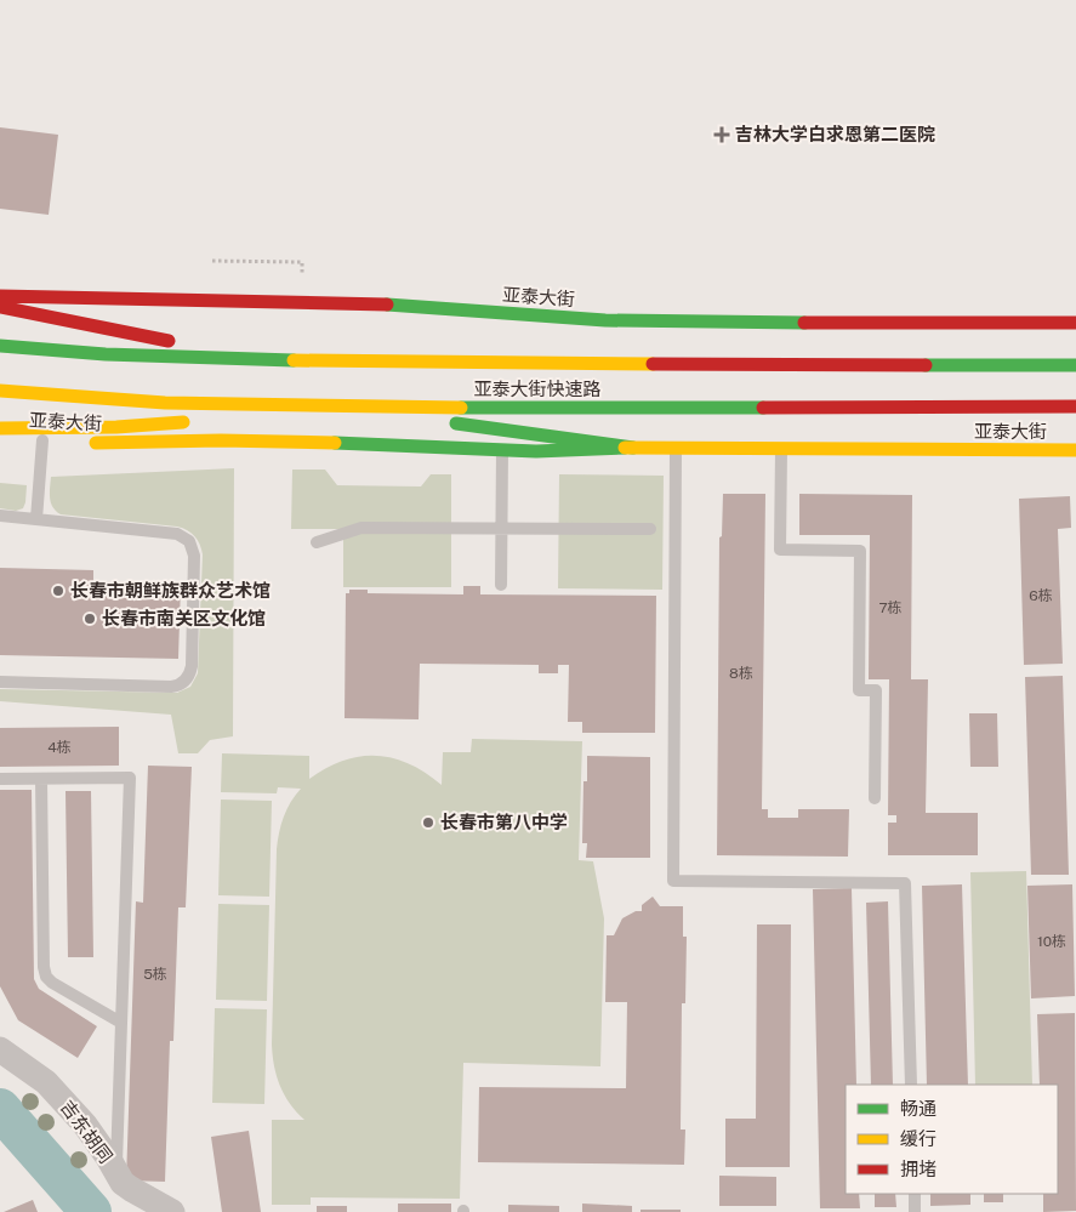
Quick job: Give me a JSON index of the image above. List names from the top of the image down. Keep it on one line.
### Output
{"streets":{"main road":["亚泰大街","亚泰大街快速路"],"street":["吉东胡同"]},"places":{"health":["吉林大学白求恩第二医院"],"other":["长春市朝鲜族群众艺术馆","长春市南关区文化馆","长春市第八中学"]},"house_numbers":["6栋","7栋","8栋","4栋","10栋","5栋"],"legend":["畅通","缓行","拥堵"]}
